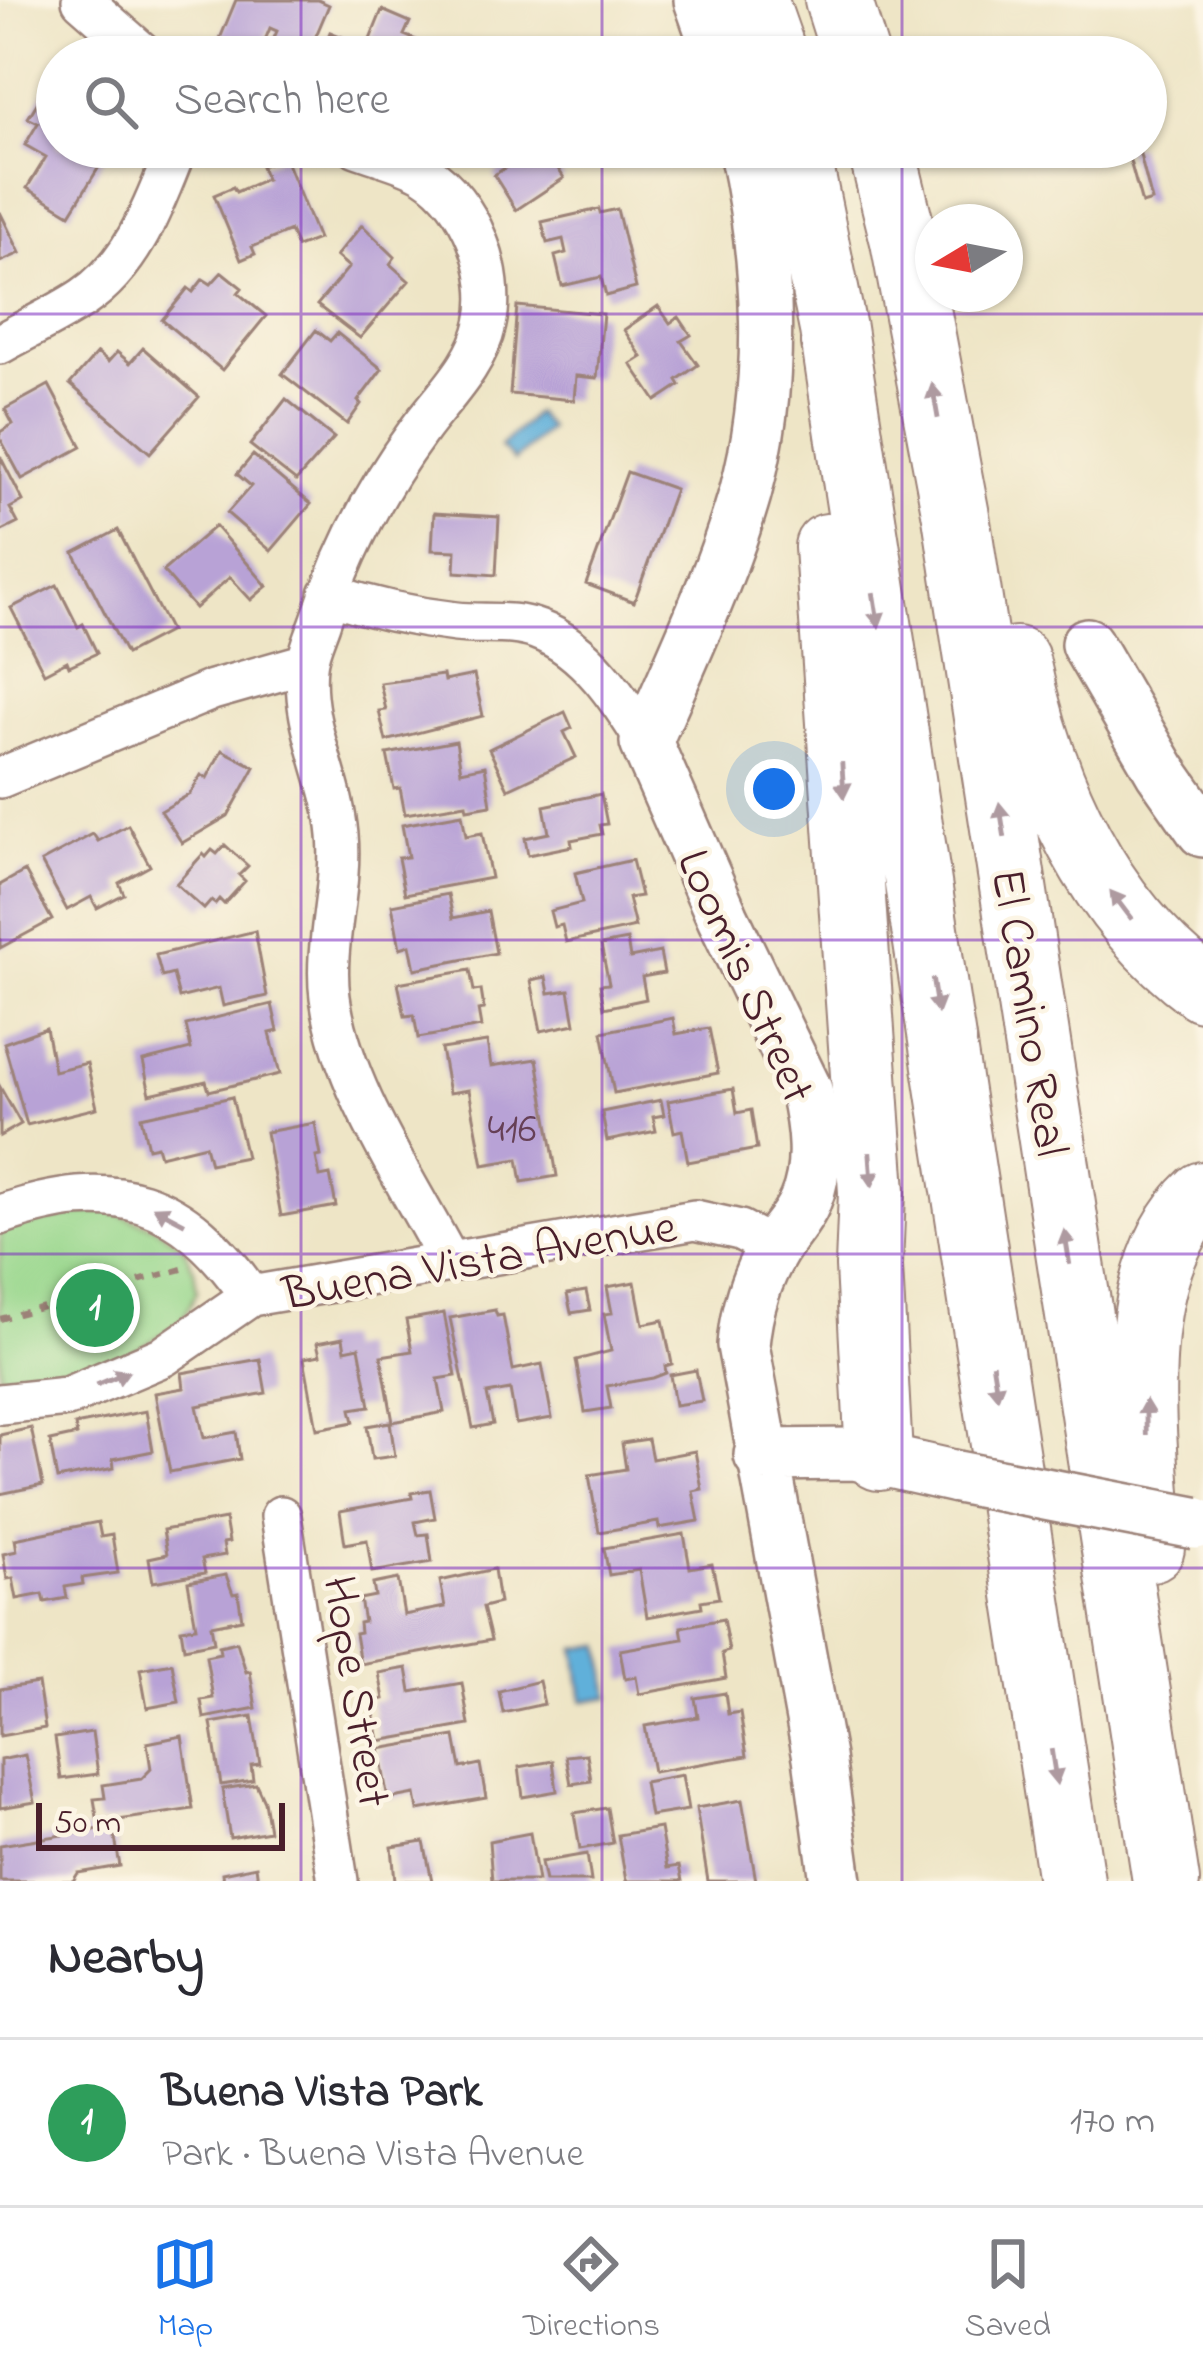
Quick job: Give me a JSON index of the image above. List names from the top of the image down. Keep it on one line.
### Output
{"streets":{"highway":["El Camino Real"],"street":["Loomis Street","Buena Vista Avenue","Hope Street"]},"crossings":[["Loomis Street","Buena Vista Avenue"]],"house_numbers":["416"],"scale_bar":"50 m","north":"left","page":{"search":"Search here","pins":"1","scale":"50 m","heading":"Nearby","list":[{"mark":"1","name":"Buena Vista Park","note":"Park · Buena Vista Avenue","value":"170 m"}],"nav":["Map","Directions","Saved"]}}
